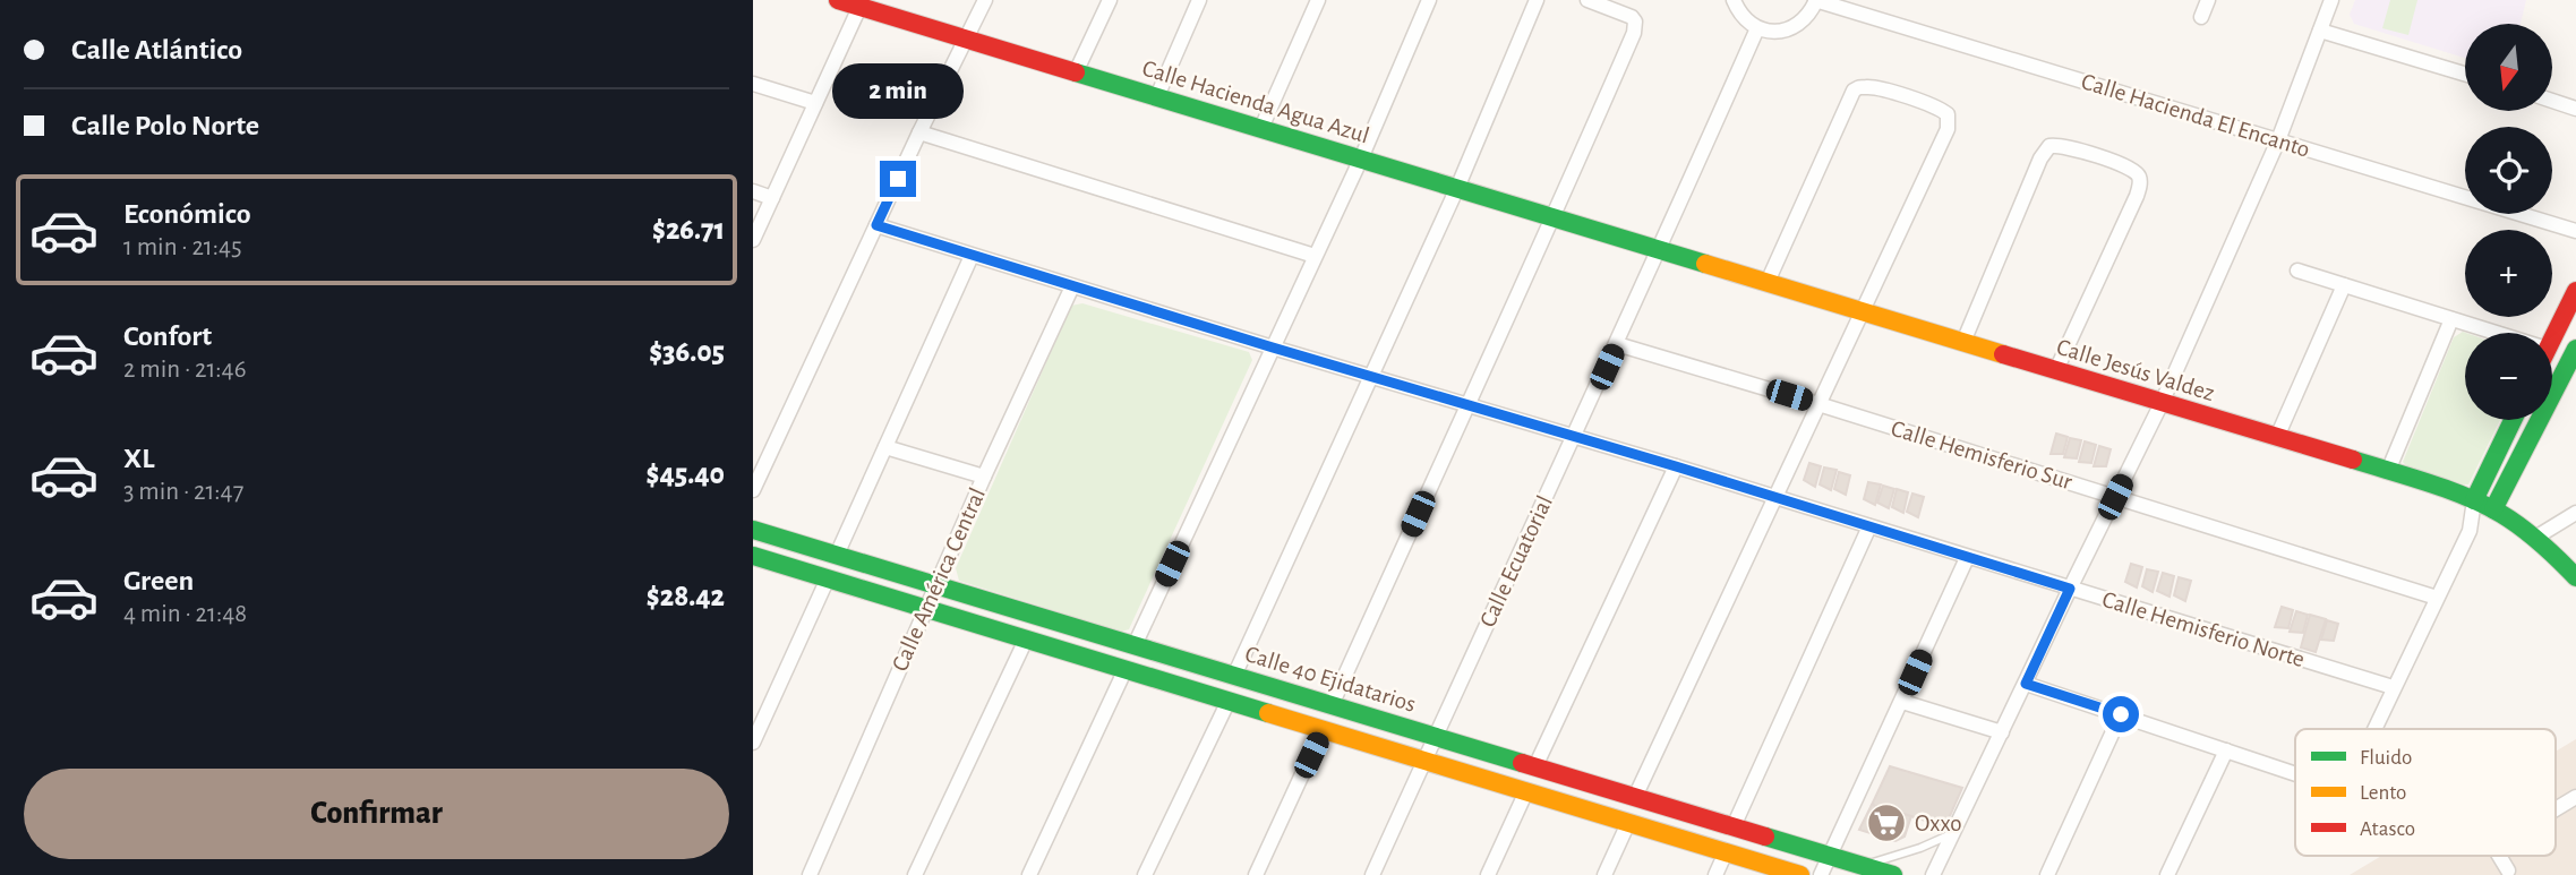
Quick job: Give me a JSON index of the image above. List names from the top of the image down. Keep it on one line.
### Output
{"streets":{"main road":["Calle Hacienda Agua Azul","Calle Jesús Valdez","Calle 40 Ejidatarios"],"street":["Calle Hacienda El Encanto","Calle Hemisferio Sur","Calle Ecuatorial","Calle América Central","Calle Hemisferio Norte"]},"crossings":[["Calle Hacienda Agua Azul","Calle Jesús Valdez"],["Calle Hacienda Agua Azul","Calle Ecuatorial"],["Calle Jesús Valdez","Calle Ecuatorial"],["Calle Hemisferio Sur","Calle Ecuatorial"],["Calle Ecuatorial","Calle Hemisferio Norte"],["Calle Ecuatorial","Calle 40 Ejidatarios"],["Calle América Central","Calle Hemisferio Norte"],["Calle América Central","Calle 40 Ejidatarios"]],"places":{"supermarket":["Oxxo"]},"legend":["Fluido","Lento","Atasco"],"north":"bottom","page":{"banner":["Calle Atlántico","Calle Polo Norte"],"map_buttons":["+","−"],"bubble":"2 min","list":[{"name":"Económico","note":"1 min · 21:45","value":"$26.71"},{"name":"Confort","note":"2 min · 21:46","value":"$36.05"},{"name":"XL","note":"3 min · 21:47","value":"$45.40"},{"name":"Green","note":"4 min · 21:48","value":"$28.42"}],"buttons":"Confirmar"}}
